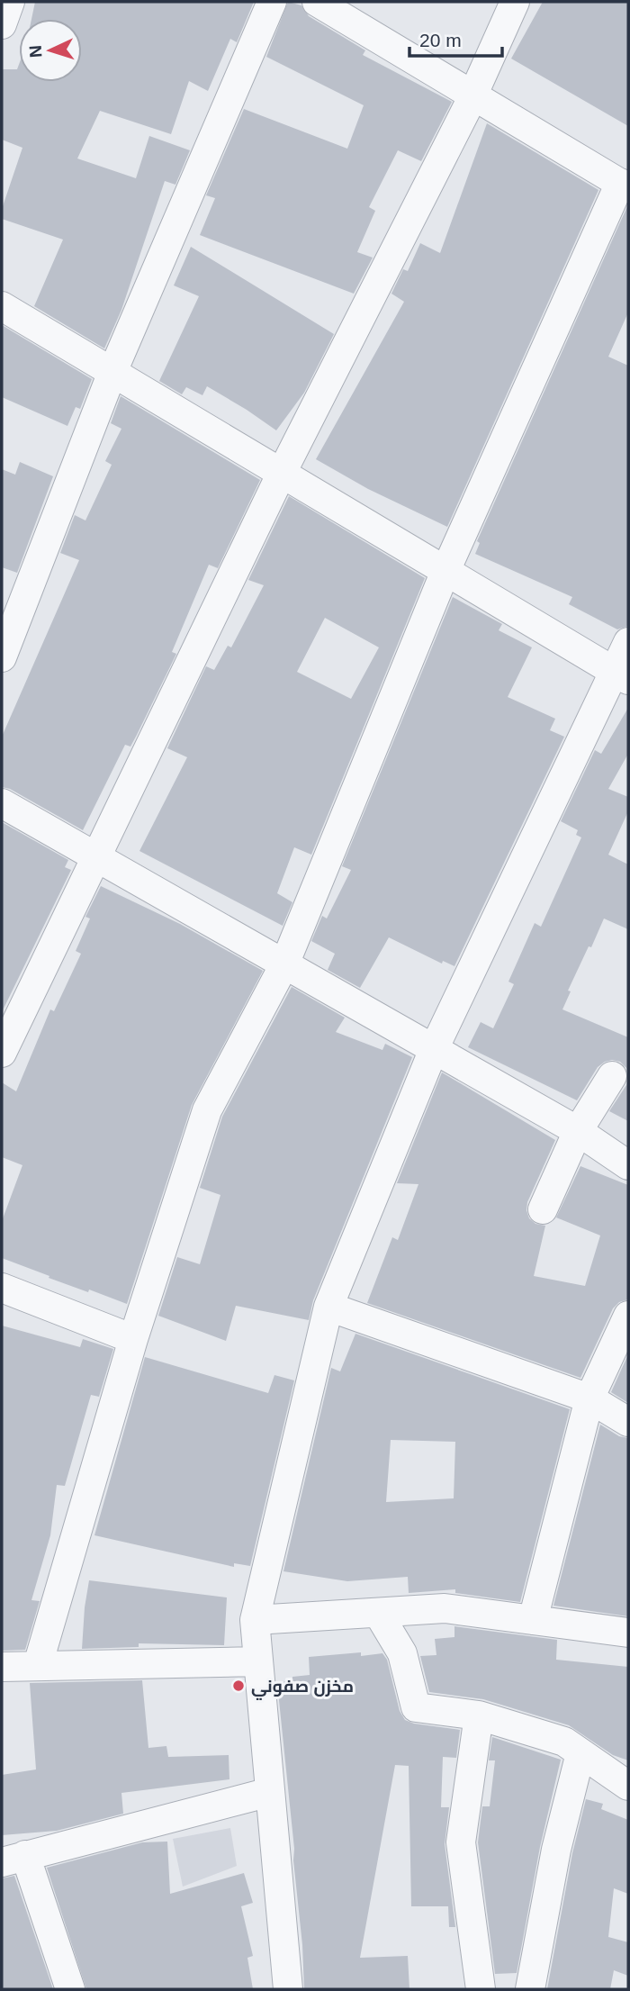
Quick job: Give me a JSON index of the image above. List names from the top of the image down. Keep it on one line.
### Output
{"places":["مخزن صفوني"],"scale_bar":"20 m","north":"left"}
